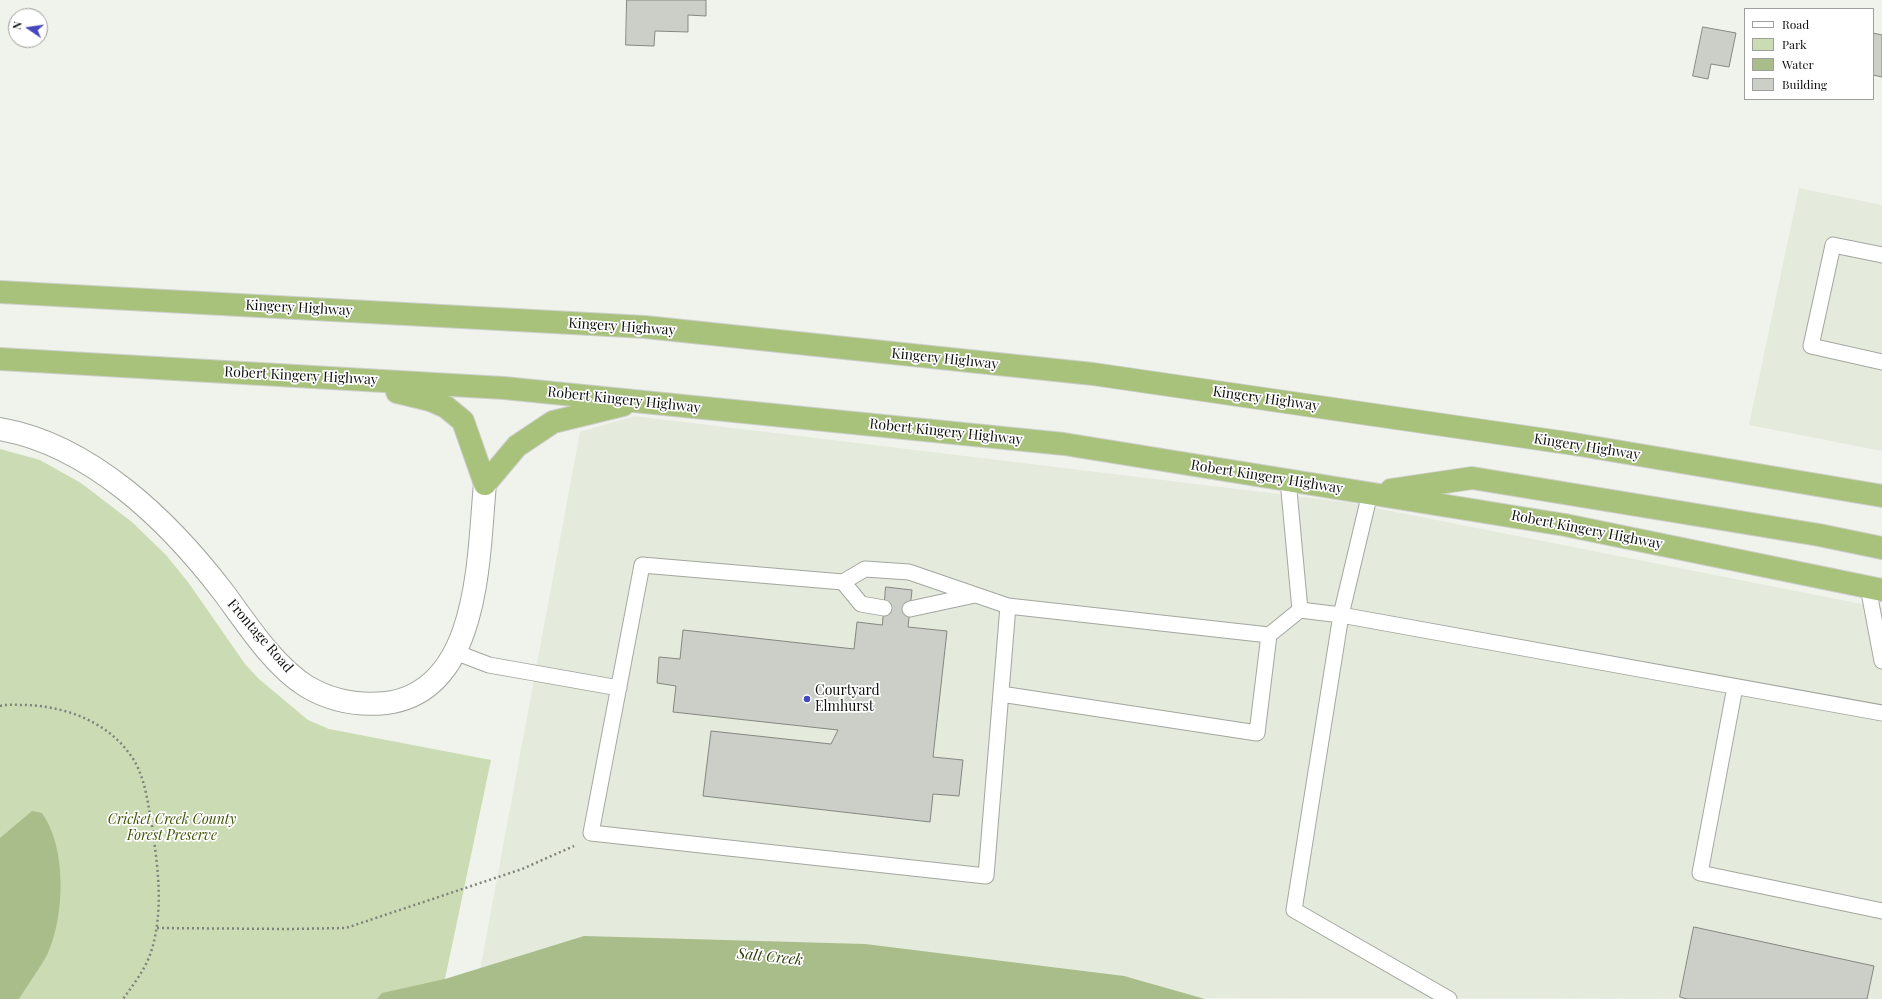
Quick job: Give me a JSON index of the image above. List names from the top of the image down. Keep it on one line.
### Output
{"streets":{"highway":["Kingery Highway","Robert Kingery Highway"],"street":["Frontage Road"]},"water":["Salt Creek"],"parks":["Cricket Creek County Forest Preserve"],"places":["Courtyard Elmhurst"],"legend":["Road","Park","Water","Building"],"north":"left"}
